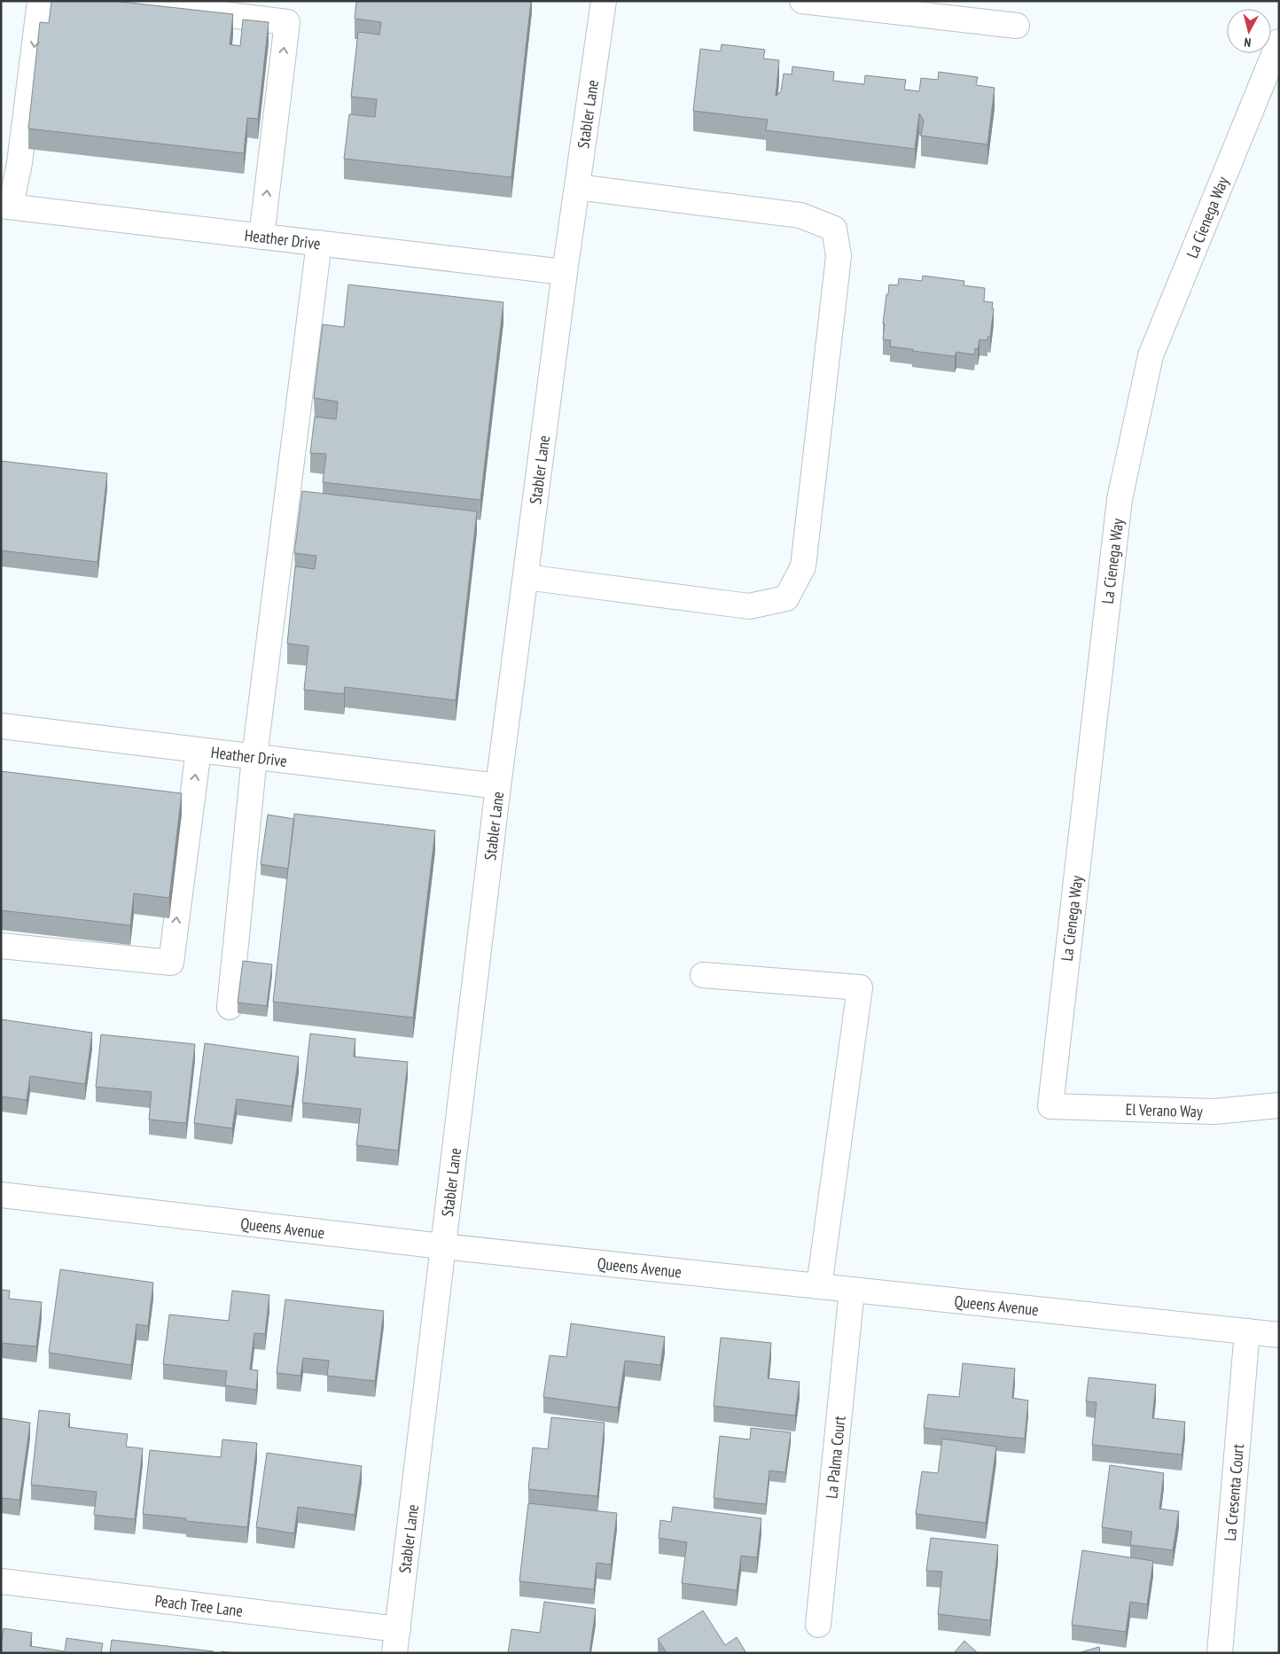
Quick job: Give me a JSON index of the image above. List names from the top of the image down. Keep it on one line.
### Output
{"streets":{"street":["Stabler Lane","La Cienega Way","Heather Drive","El Verano Way","Queens Avenue","La Palma Court","La Cresenta Court","Peach Tree Lane"]},"crossings":[["Stabler Lane","Heather Drive"],["Stabler Lane","Queens Avenue"],["Stabler Lane","Peach Tree Lane"],["La Cienega Way","El Verano Way"],["Queens Avenue","La Palma Court"],["Queens Avenue","La Cresenta Court"]],"north":"bottom"}
